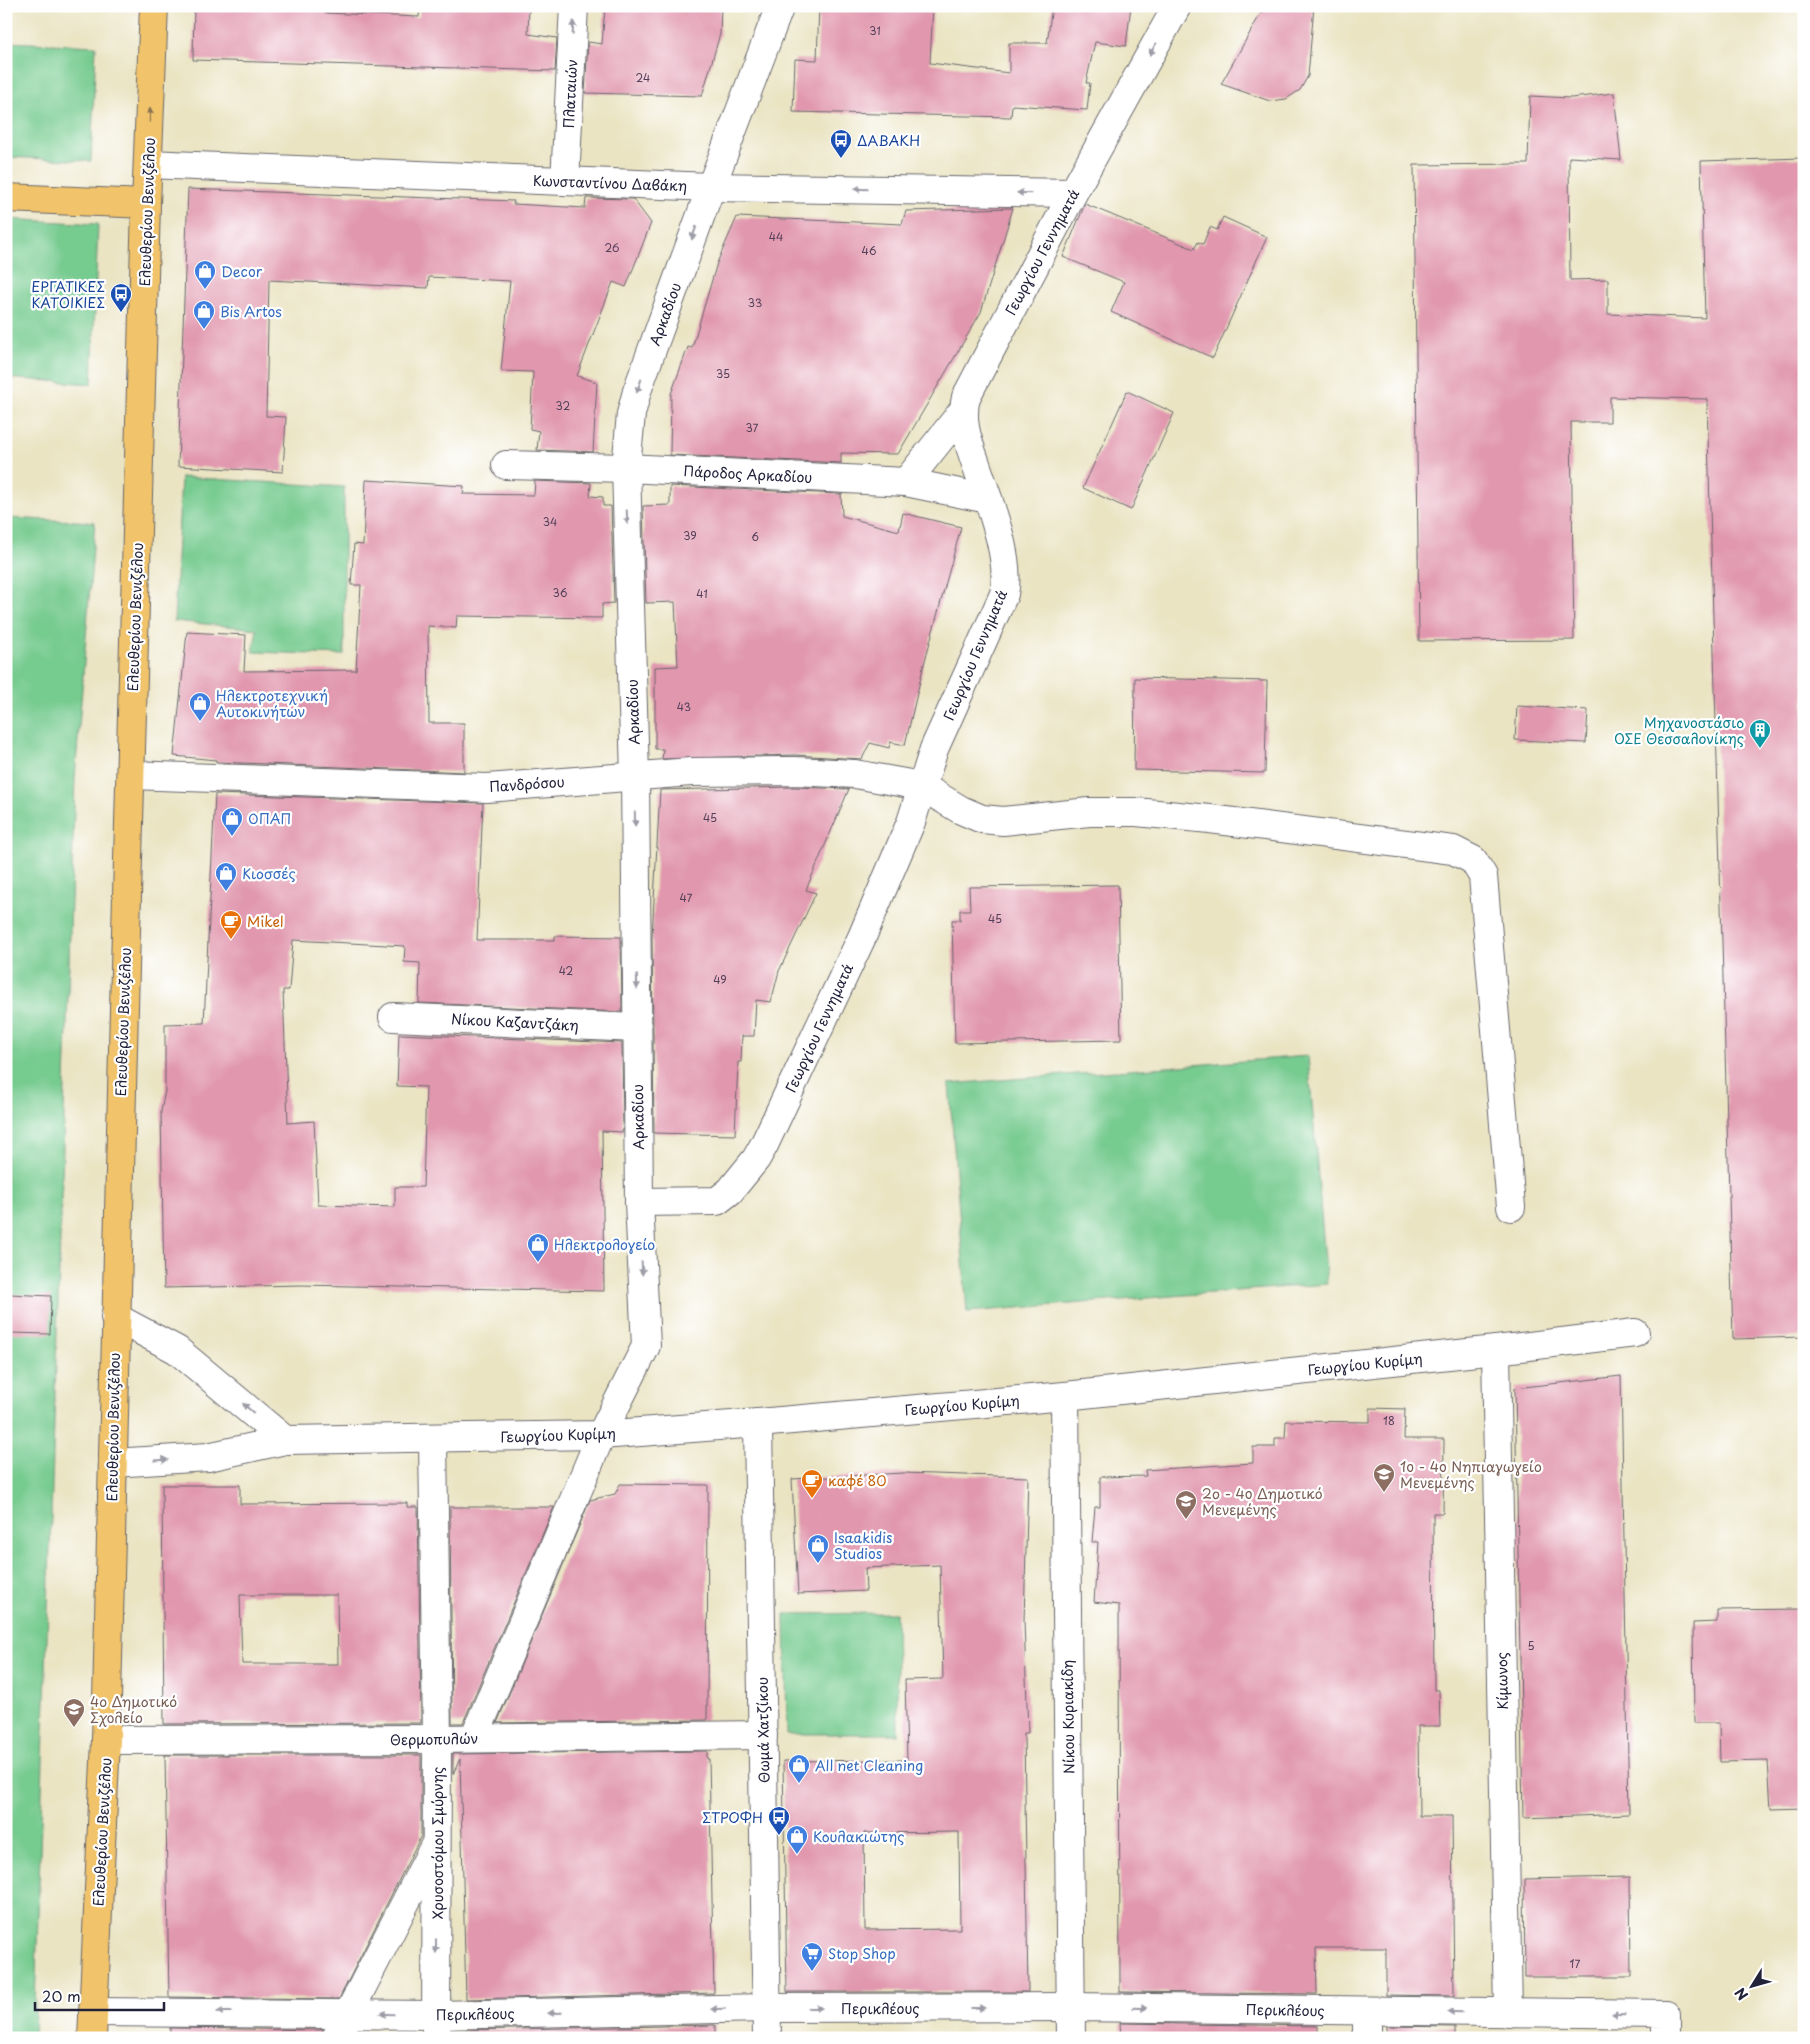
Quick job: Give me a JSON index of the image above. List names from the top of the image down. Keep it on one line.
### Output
{"streets":{"main road":["Ελευθερίου Βενιζέλου"],"street":["Πλαταιών","Κωνσταντίνου Δαβάκη","Γεωργίου Γεννηματά","Αρκαδίου","Πάροδος Αρκαδίου","Πανδρόσου","Νίκου Καζαντζάκη","Γεωργίου Κυρίμη","Κίμωνος","Νίκου Κυριακίδη","Θωμά Χατζίκου","Θερμοπυλών","Χρυσοστόμου Σμύρνης","Περικλέους"]},"crossings":[["Πλαταιών","Κωνσταντίνου Δαβάκη"],["Κωνσταντίνου Δαβάκη","Ελευθερίου Βενιζέλου"],["Κωνσταντίνου Δαβάκη","Γεωργίου Γεννηματά"],["Κωνσταντίνου Δαβάκη","Αρκαδίου"],["Ελευθερίου Βενιζέλου","Πανδρόσου"],["Ελευθερίου Βενιζέλου","Γεωργίου Κυρίμη"],["Ελευθερίου Βενιζέλου","Θερμοπυλών"],["Ελευθερίου Βενιζέλου","Περικλέους"],["Γεωργίου Γεννηματά","Αρκαδίου"],["Γεωργίου Γεννηματά","Πάροδος Αρκαδίου"],["Γεωργίου Γεννηματά","Πανδρόσου"],["Αρκαδίου","Πάροδος Αρκαδίου"],["Αρκαδίου","Πανδρόσου"],["Αρκαδίου","Νίκου Καζαντζάκη"],["Αρκαδίου","Γεωργίου Κυρίμη"],["Αρκαδίου","Θερμοπυλών"],["Γεωργίου Κυρίμη","Κίμωνος"],["Γεωργίου Κυρίμη","Νίκου Κυριακίδη"],["Γεωργίου Κυρίμη","Θωμά Χατζίκου"],["Γεωργίου Κυρίμη","Χρυσοστόμου Σμύρνης"],["Κίμωνος","Περικλέους"],["Νίκου Κυριακίδη","Περικλέους"],["Θωμά Χατζίκου","Θερμοπυλών"],["Θωμά Χατζίκου","Περικλέους"],["Θερμοπυλών","Χρυσοστόμου Σμύρνης"],["Χρυσοστόμου Σμύρνης","Περικλέους"]],"one_way":["Πλαταιών","Κωνσταντίνου Δαβάκη","Αρκαδίου"],"places":{"bus stop":["ΔΑΒΑΚΗ","ΕΡΓΑΤΙΚΕΣ ΚΑΤΟΙΚΙΕΣ","ΣΤΡΟΦΗ"],"shop":["Decor","Bis Artos","Ηλεκτροτεχνική Αυτοκινήτων","ΟΠΑΠ","Κιοσσές","Ηλεκτρολογείο","Isaakidis Studios","All net Cleaning","Κουλακιώτης"],"building":["Μηχανοστάσιο ΟΣΕ Θεσσαλονίκης"],"cafe":["Mikel","καφέ 80"],"school or university":["1o - 4o Νηπιαγωγείο Μενεμένης","2o - 4o Δημοτικό Μενεμένης","4ο Δημοτικό Σχολείο"],"supermarket":["Stop Shop"]},"house_numbers":["31","24","44","26","46","33","35","32","37","34","39","6","36","41","43","45","47","45","42","49","18","5","17"],"scale_bar":"20 m","north":"bottom left"}
